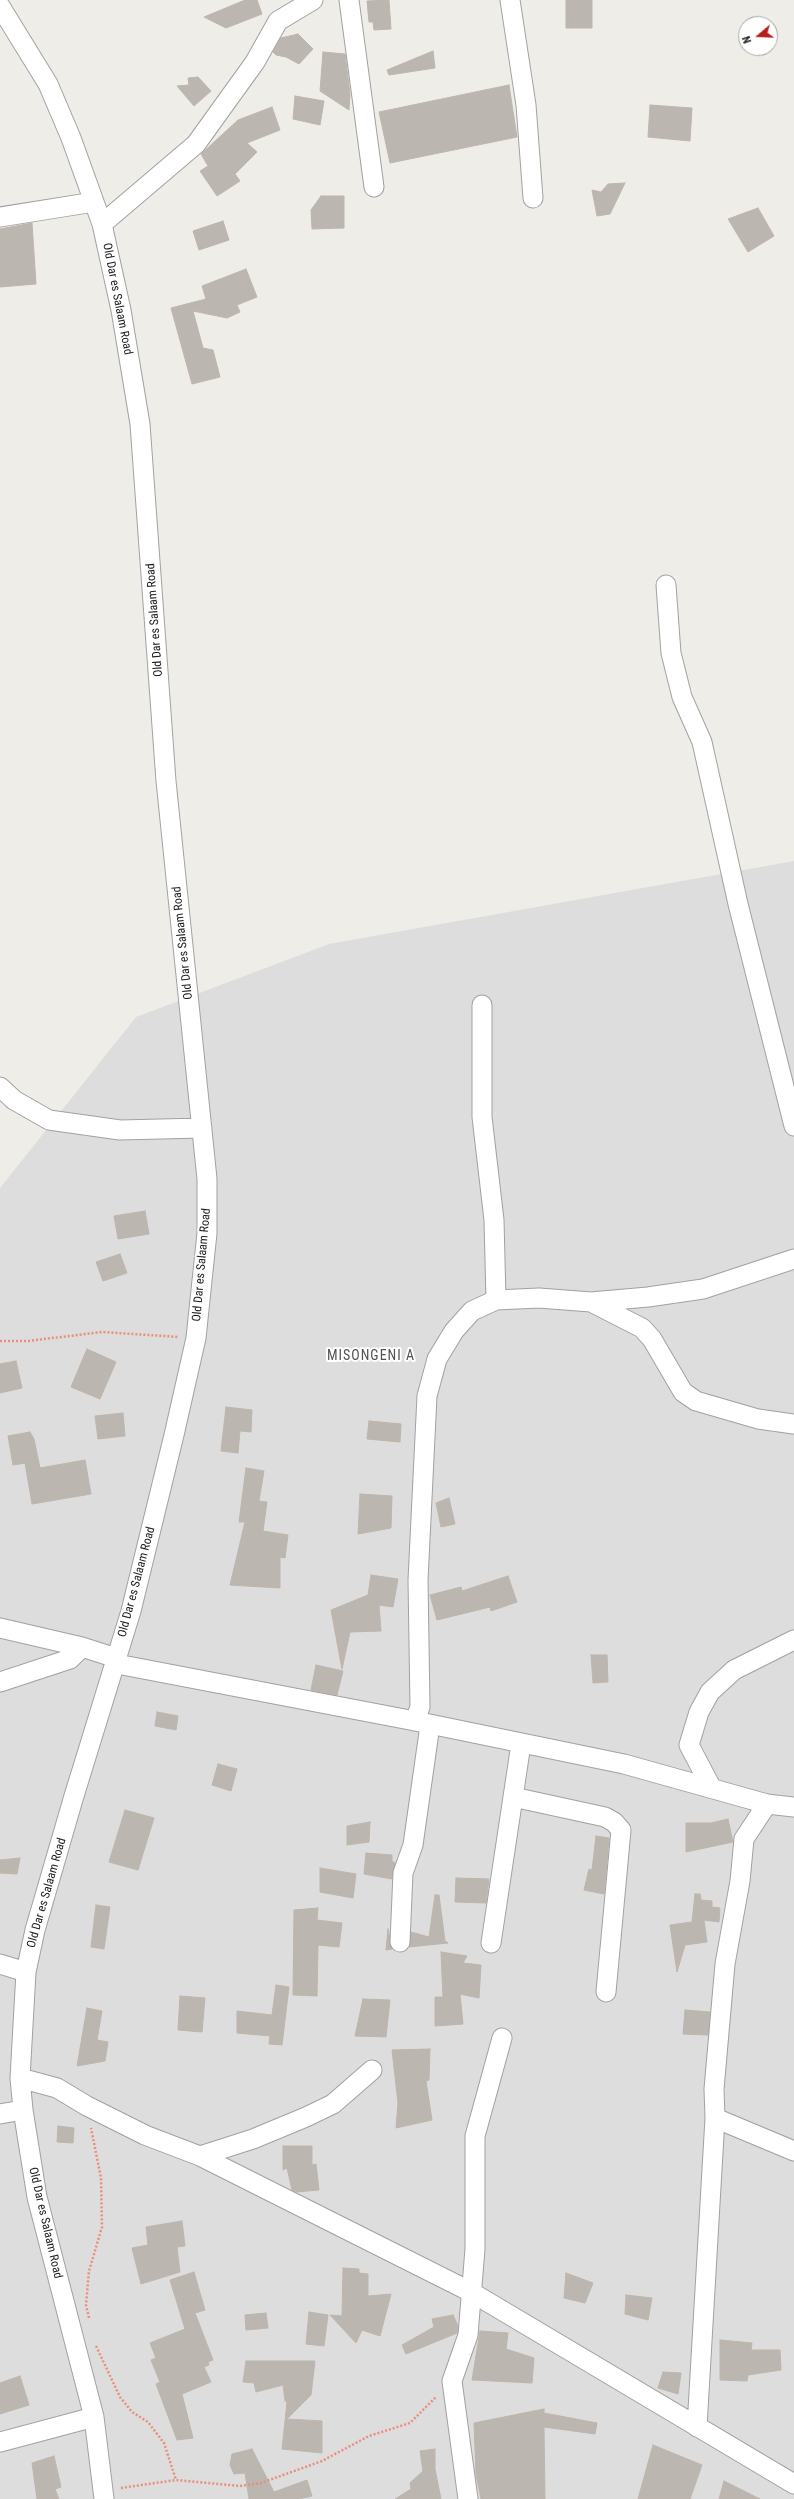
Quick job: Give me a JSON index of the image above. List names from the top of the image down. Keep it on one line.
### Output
{"streets":{"street":["Old Dar es Salaam Road"]},"districts":["MISONGENI A"],"north":"left"}
